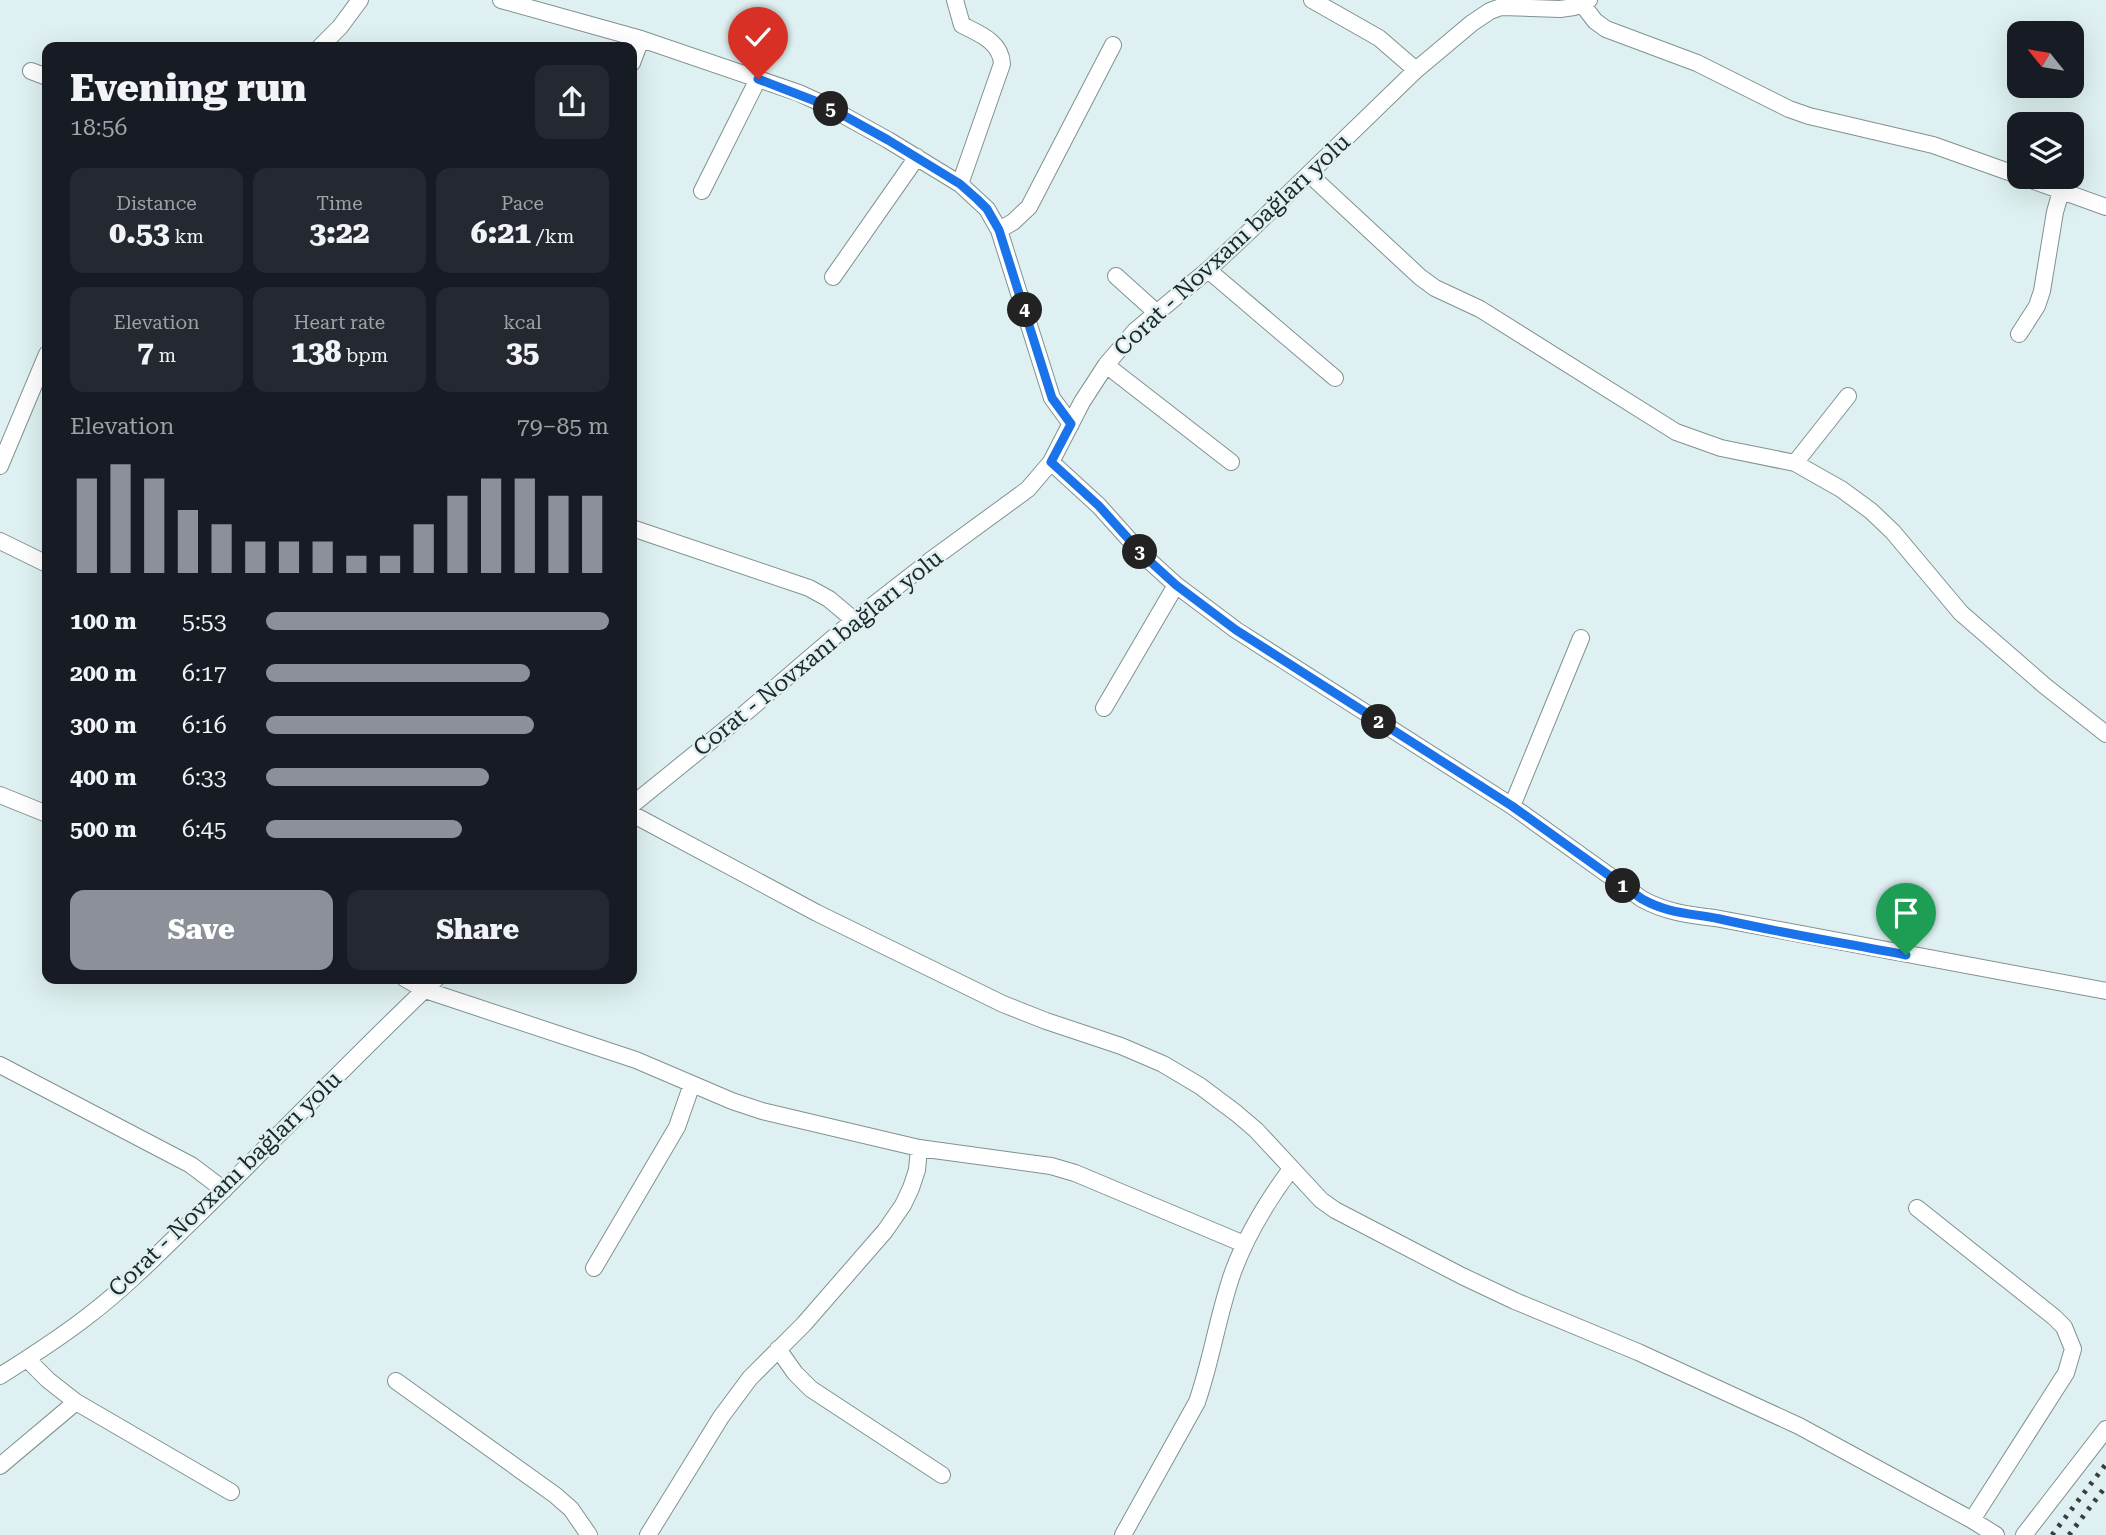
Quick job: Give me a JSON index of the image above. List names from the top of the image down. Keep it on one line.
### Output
{"streets":{"street":["Corat - Novxanı bağları yolu"]},"north":"top left","page":{"heading":["Evening run","18:56"],"pins":["5","4","3","2","1"],"stats":[["Distance","0.53 km"],["Time","3:22"],["Pace","6:21 /km"],["Elevation","7 m"],["Heart rate","138 bpm"],["kcal","35"]],"chart":["Elevation","79–85 m"],"list":[{"name":"100 m","note":"5:53"},{"name":"200 m","note":"6:17"},{"name":"300 m","note":"6:16"},{"name":"400 m","note":"6:33"},{"name":"500 m","note":"6:45"}],"buttons":["Save","Share"]}}
